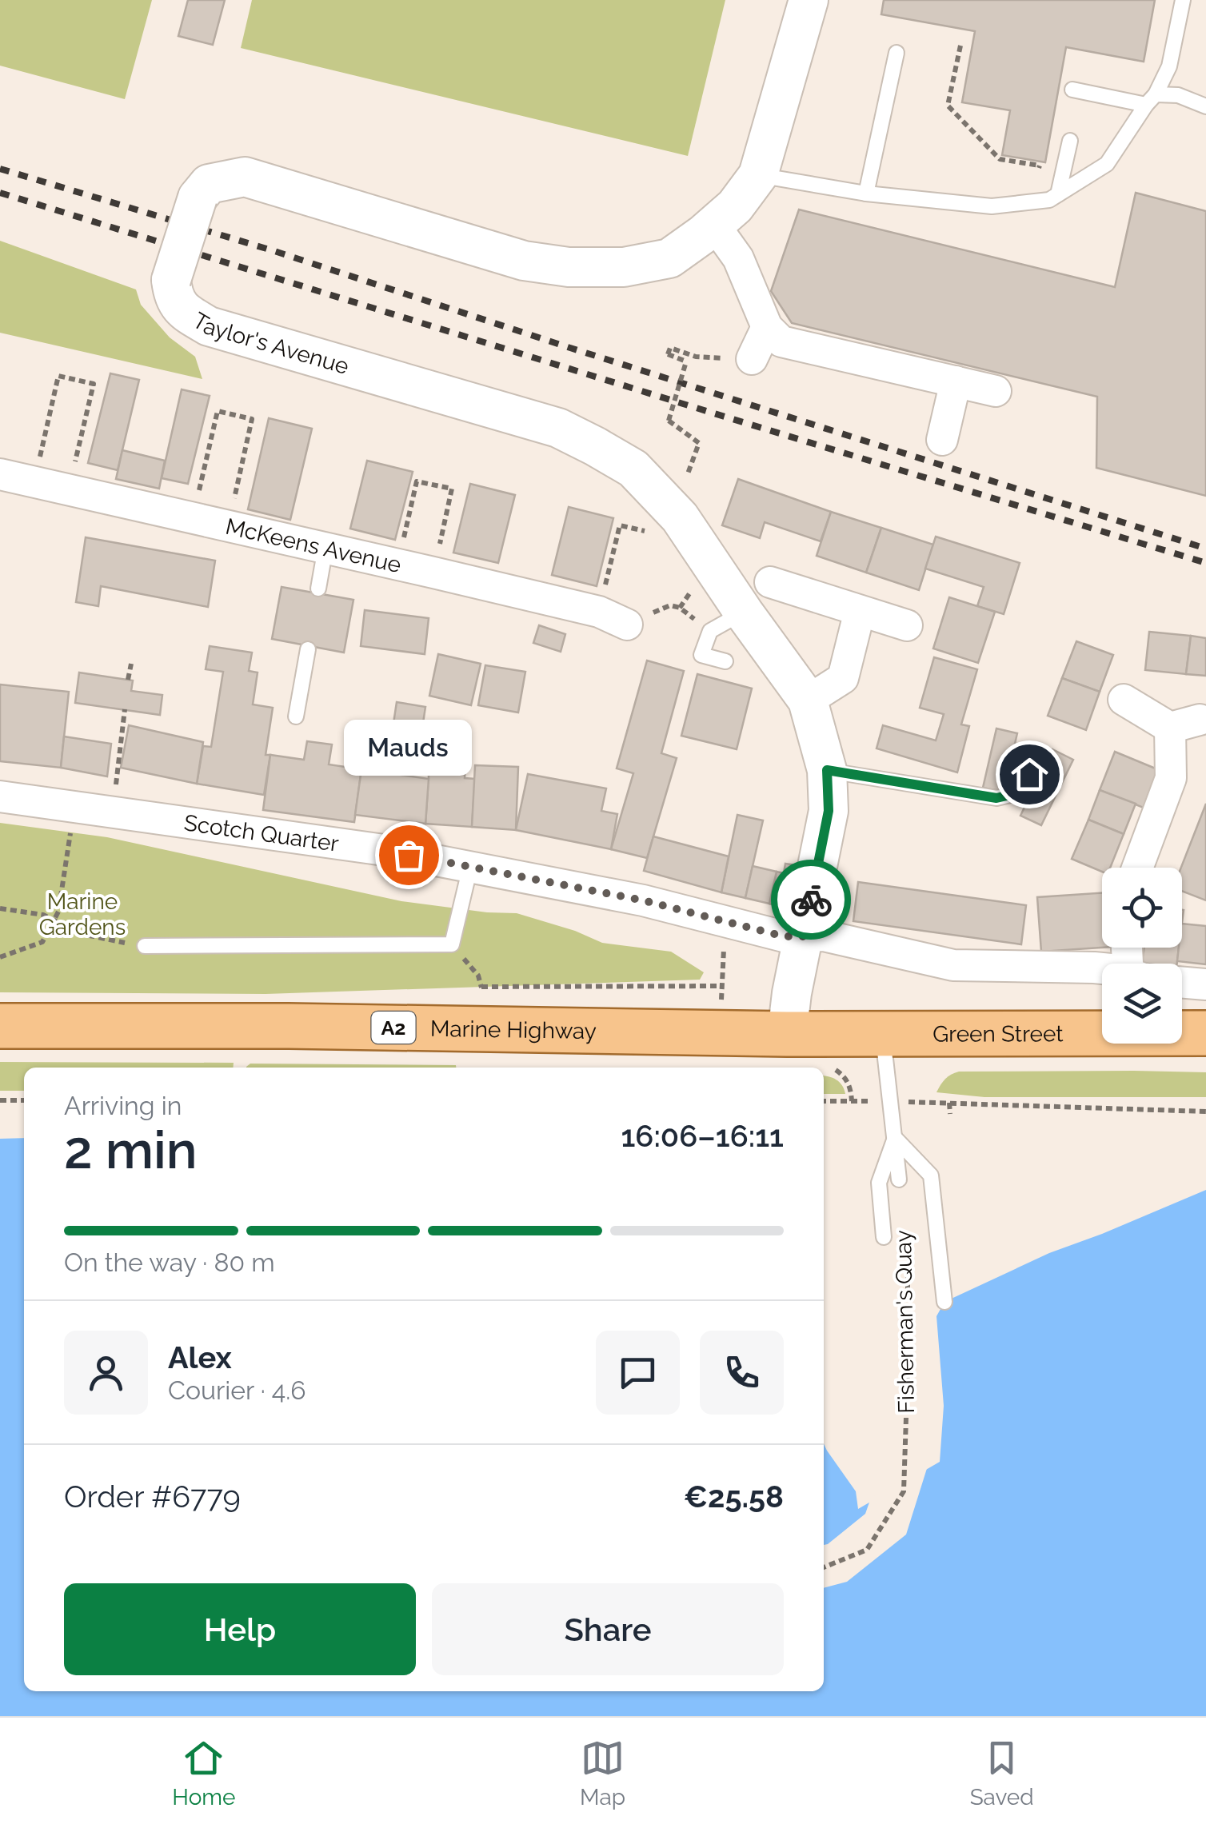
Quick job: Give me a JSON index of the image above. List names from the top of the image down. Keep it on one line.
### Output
{"streets":{"main road":["A2","Marine Highway","Green Street"],"street":["Taylor's Avenue","McKeens Avenue","Scotch Quarter"],"path":["Fisherman's Quay"]},"crossings":[["Taylor's Avenue","Scotch Quarter"],["Taylor's Avenue","Marine Highway"],["Taylor's Avenue","Green Street"],["Marine Highway","Green Street"]],"parks":["Marine Gardens"],"places":["Mauds"],"page":{"bubble":"Mauds","heading":["2 min","Arriving in","16:06–16:11"],"panel":["Alex","Courier · 4.6","Order #6779","€25.58"],"bar":"On the way · 80 m","buttons":["Help","Share"],"tabs":["Home","Map","Saved"]}}
